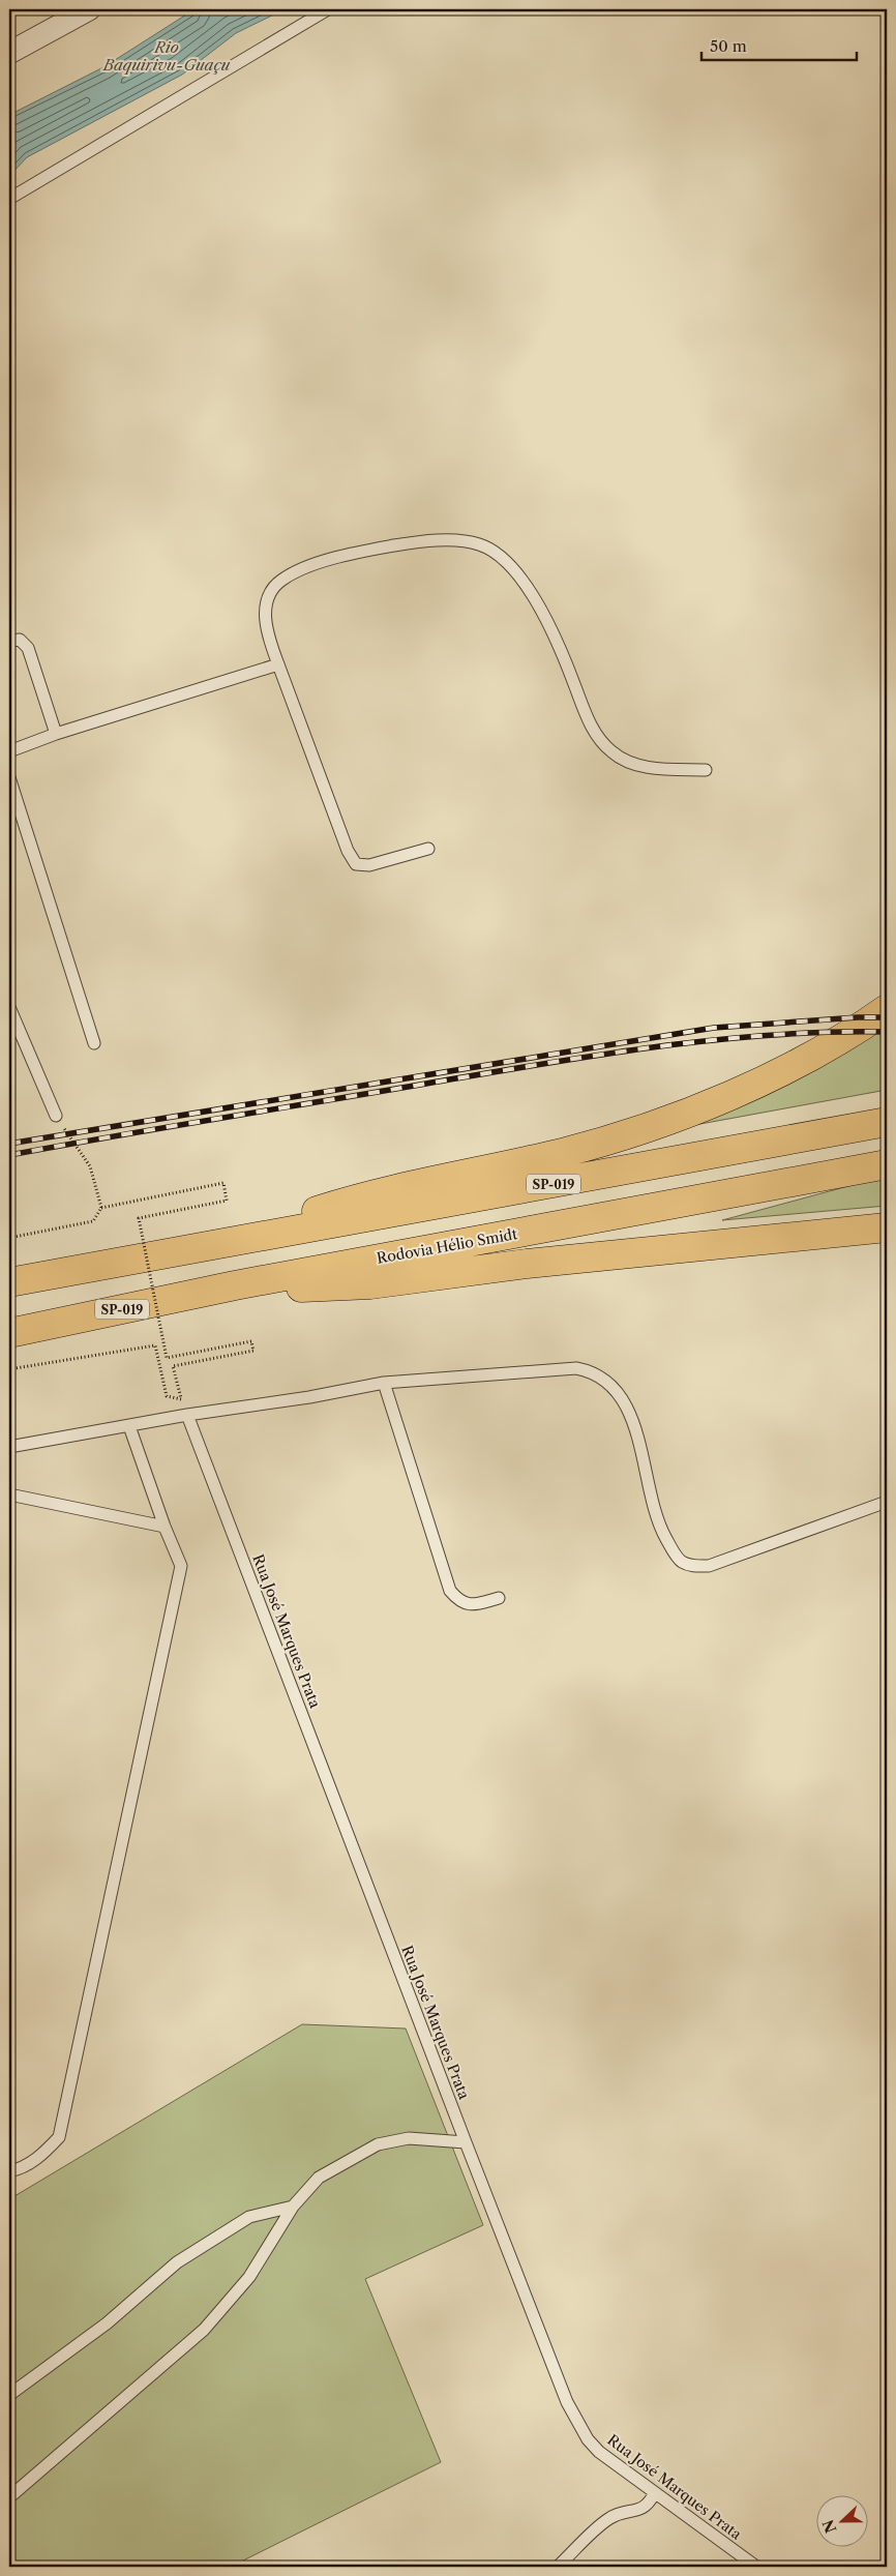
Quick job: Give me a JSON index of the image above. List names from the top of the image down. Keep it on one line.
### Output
{"streets":{"highway":["SP-019","Rodovia Hélio Smidt"],"lane":["Rua José Marques Prata"]},"water":["Rio Baquirivu-Guaçu"],"scale_bar":"50 m","north":"left"}
